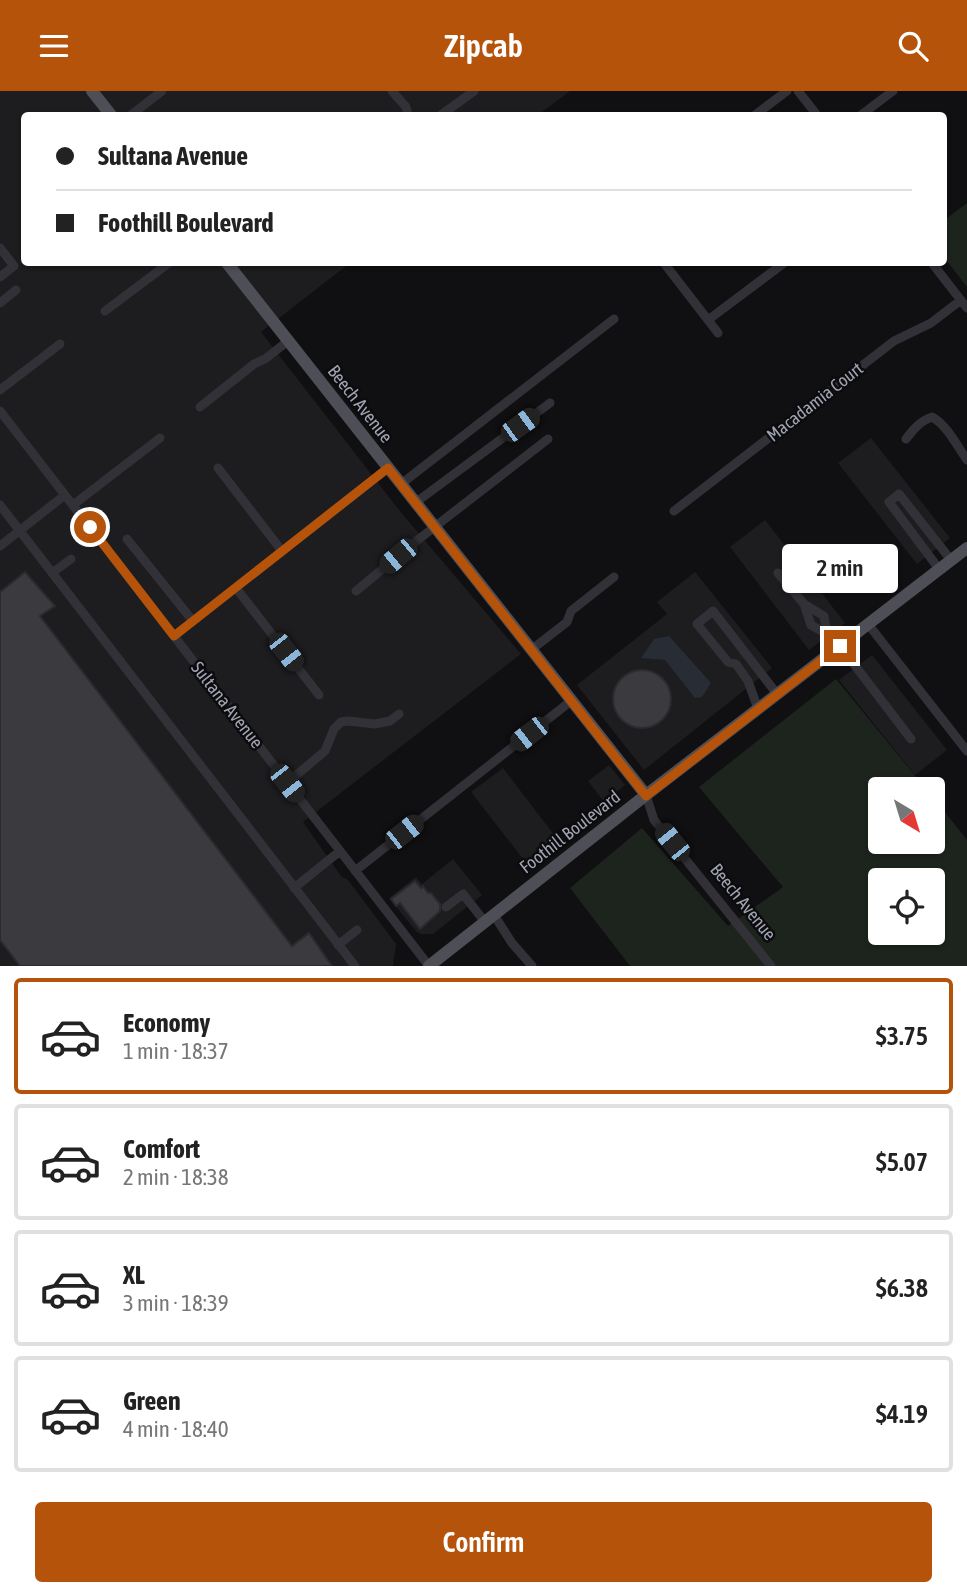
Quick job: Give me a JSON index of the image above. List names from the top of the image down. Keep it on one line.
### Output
{"streets":{"main road":["Beech Avenue","Foothill Boulevard"],"street":["Macadamia Court","Sultana Avenue"]},"crossings":[["Beech Avenue","Foothill Boulevard"],["Sultana Avenue","Foothill Boulevard"]],"north":"bottom right","page":{"header":"Zipcab","banner":["Sultana Avenue","Foothill Boulevard"],"bubble":"2 min","list":[{"name":"Economy","note":"1 min · 18:37","value":"$3.75"},{"name":"Comfort","note":"2 min · 18:38","value":"$5.07"},{"name":"XL","note":"3 min · 18:39","value":"$6.38"},{"name":"Green","note":"4 min · 18:40","value":"$4.19"}],"buttons":"Confirm"}}
